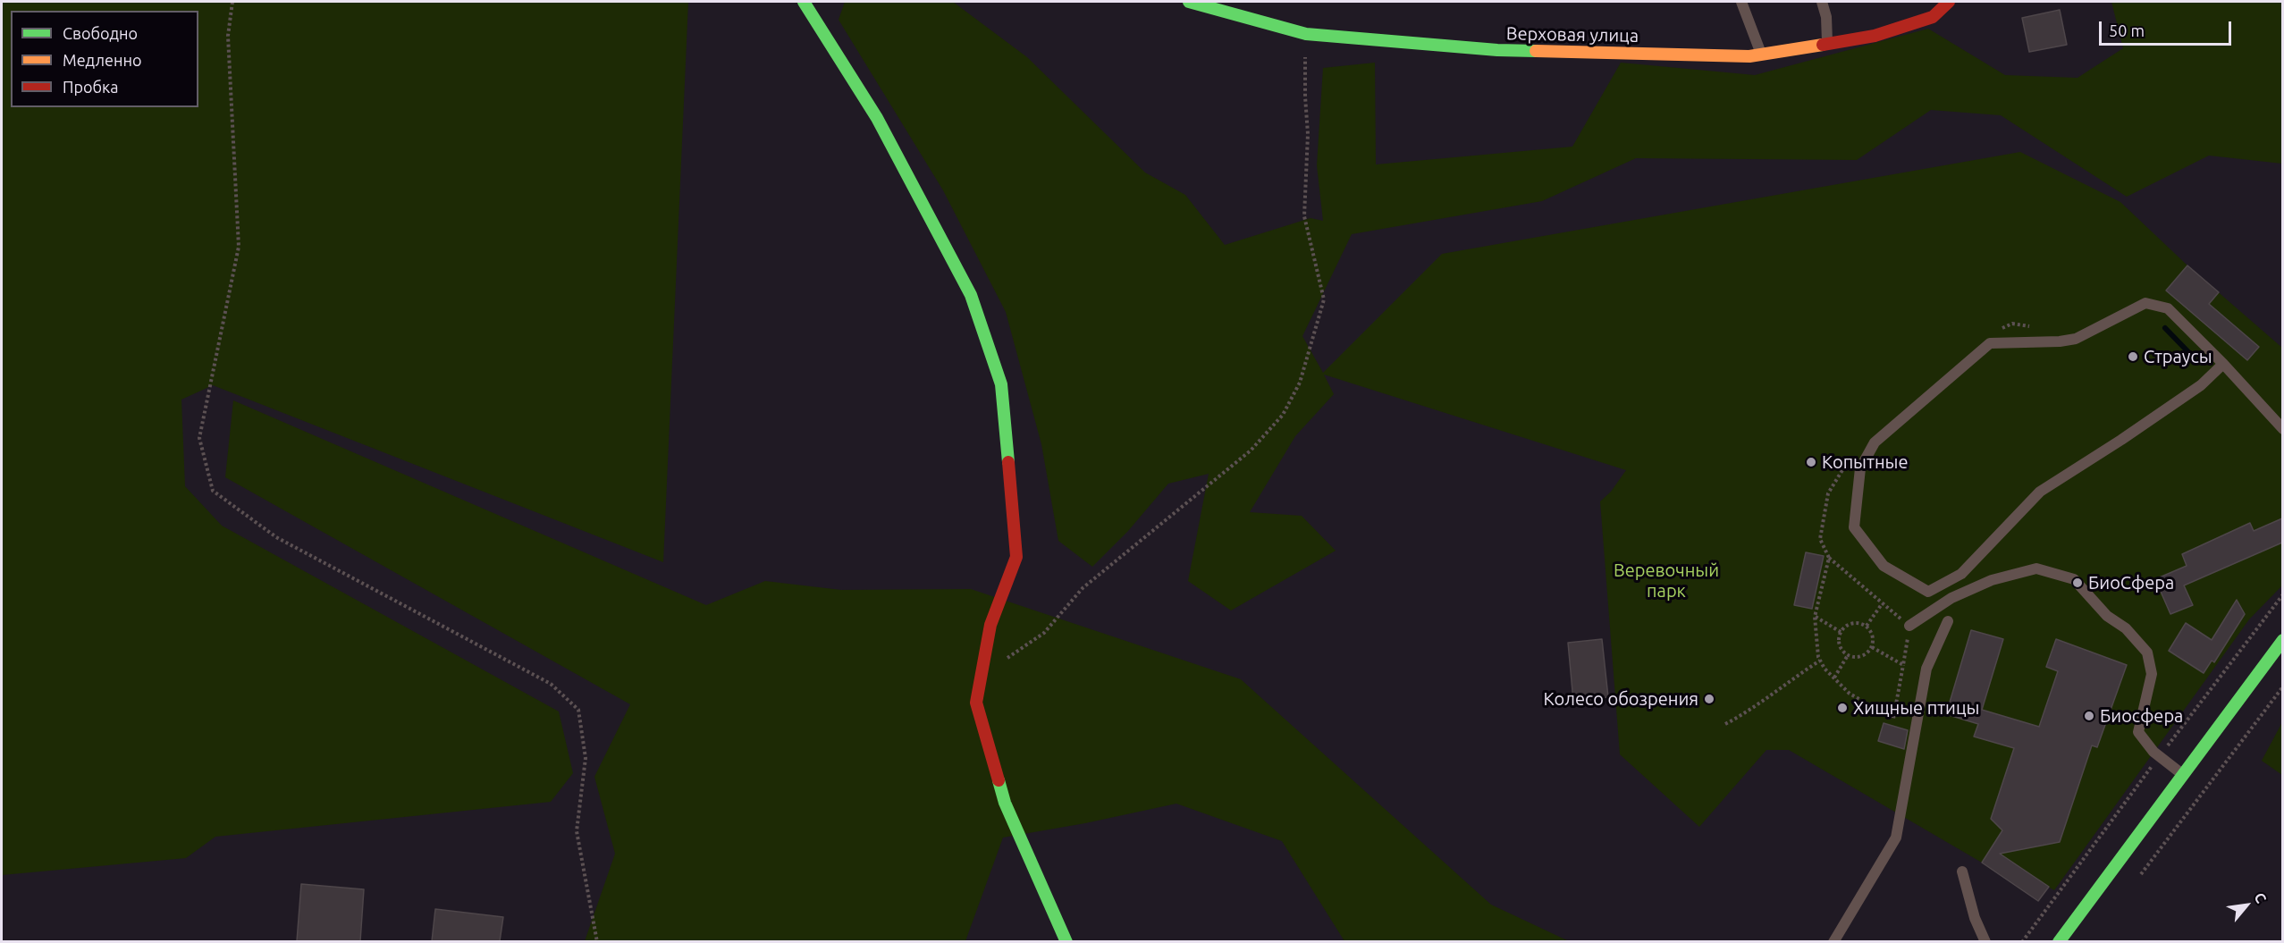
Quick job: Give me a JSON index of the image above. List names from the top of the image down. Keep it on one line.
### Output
{"streets":{"street":["Верховая улица"]},"parks":["Веревочный парк"],"places":["Страусы","Копытные","БиоСфера","Колесо обозрения","Хищные птицы","Биосфера"],"legend":["Свободно","Медленно","Пробка"],"scale_bar":"50 m","north":"top right"}
